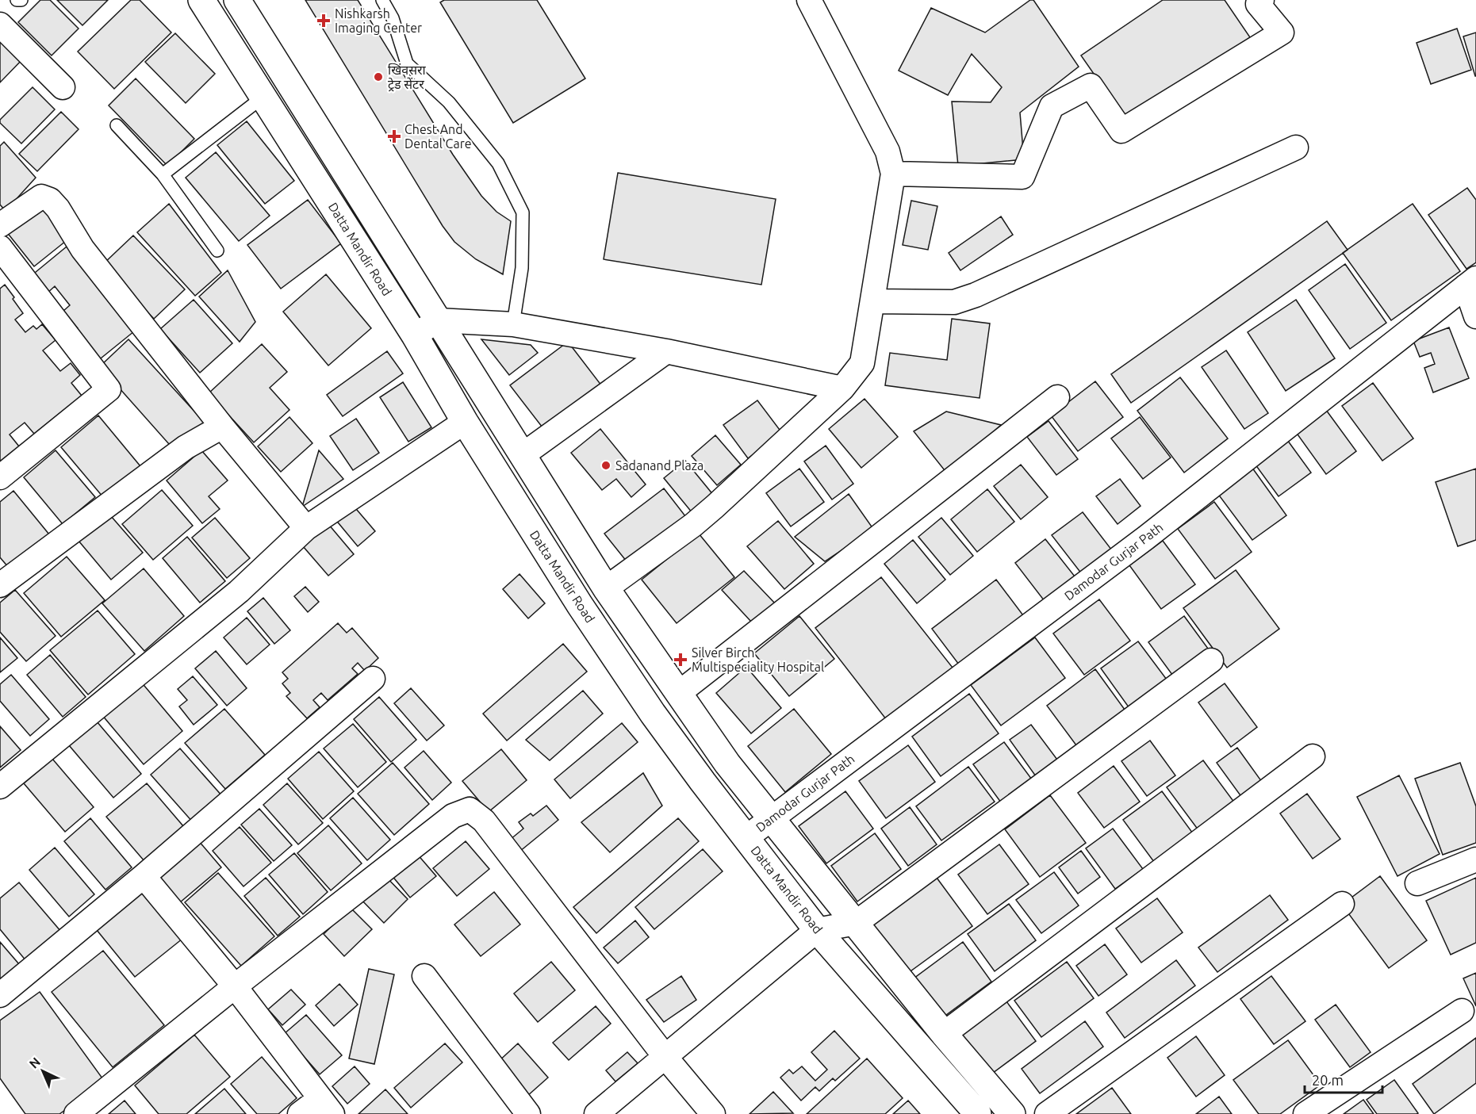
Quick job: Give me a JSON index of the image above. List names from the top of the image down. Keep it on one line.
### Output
{"streets":{"main road":["Datta Mandir Road"],"street":["Damodar Gurjar Path"]},"crossings":[["Datta Mandir Road","Damodar Gurjar Path"]],"places":{"health":["Nishkarsh Imaging Center","Chest And Dental Care","Silver Birch Multispeciality Hospital"],"other":["खिंवसरा ट्रेड सेंटर","Sadanand Plaza"]},"scale_bar":"20 m","north":"top left"}
